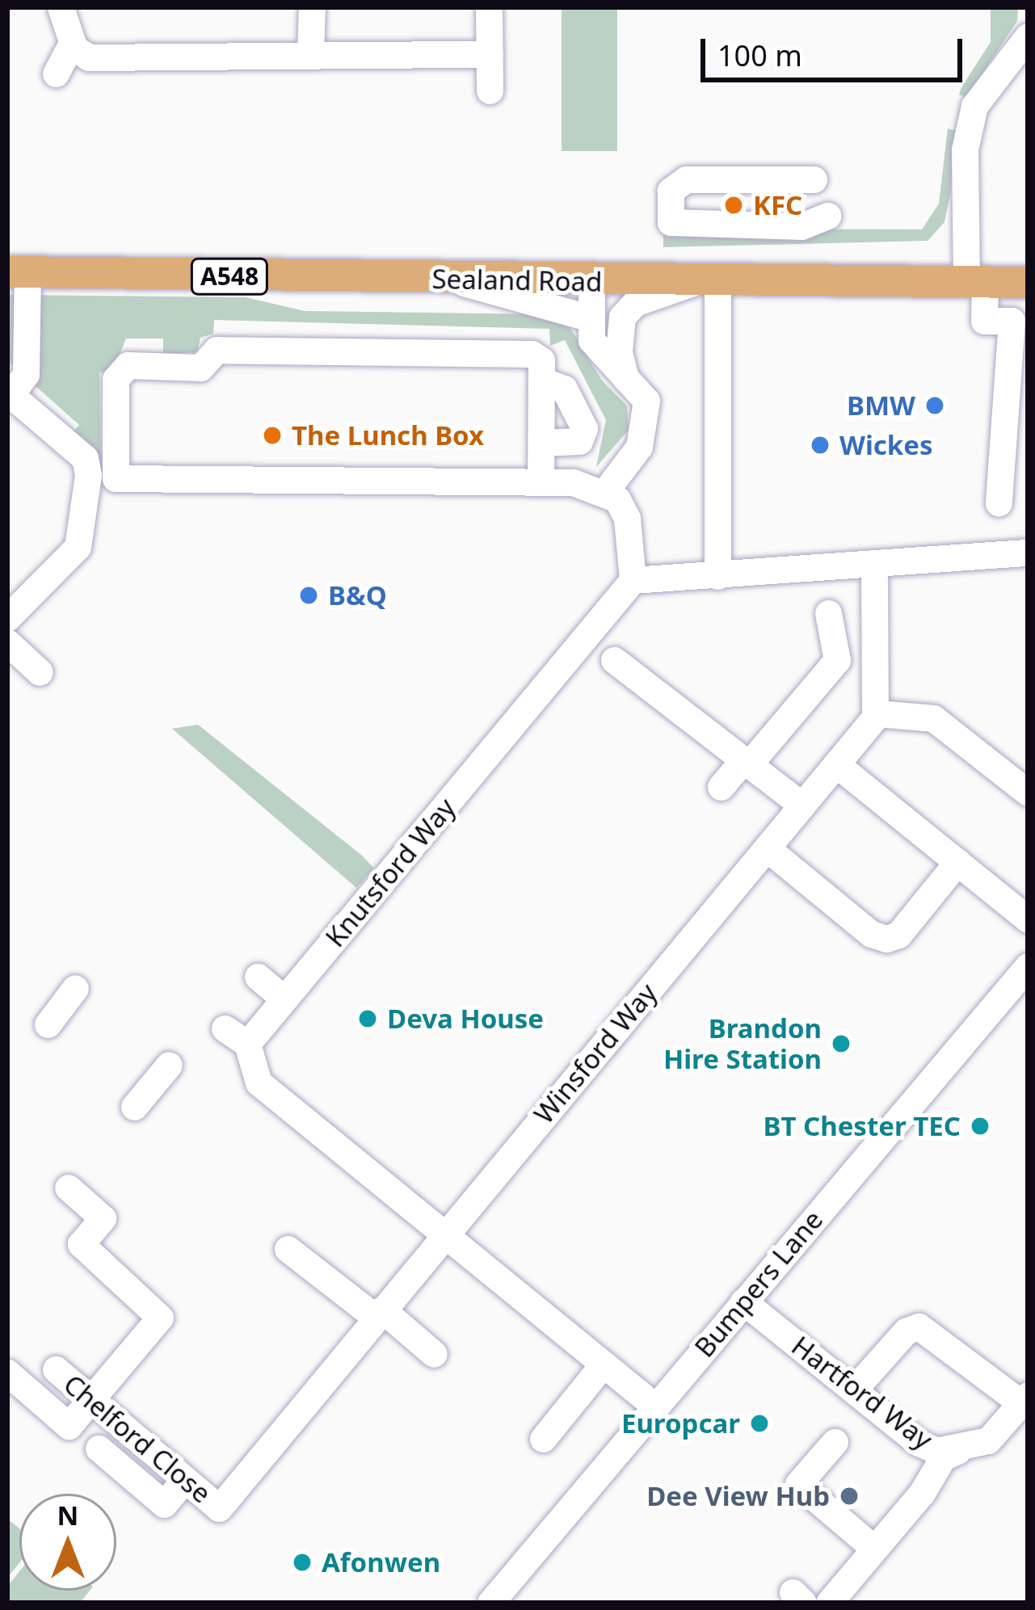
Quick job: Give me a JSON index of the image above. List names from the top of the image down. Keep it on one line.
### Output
{"streets":{"main road":["A548","Sealand Road"],"street":["Knutsford Way","Winsford Way","Bumpers Lane","Hartford Way","Chelford Close"]},"crossings":[["Knutsford Way","Winsford Way"],["Knutsford Way","Bumpers Lane"],["Winsford Way","Chelford Close"],["Bumpers Lane","Hartford Way"]],"places":["KFC","BMW","The Lunch Box","Wickes","B&Q","Deva House","Brandon Hire Station","BT Chester TEC","Europcar","Dee View Hub","Afonwen"],"scale_bar":"100 m","north":"top"}
